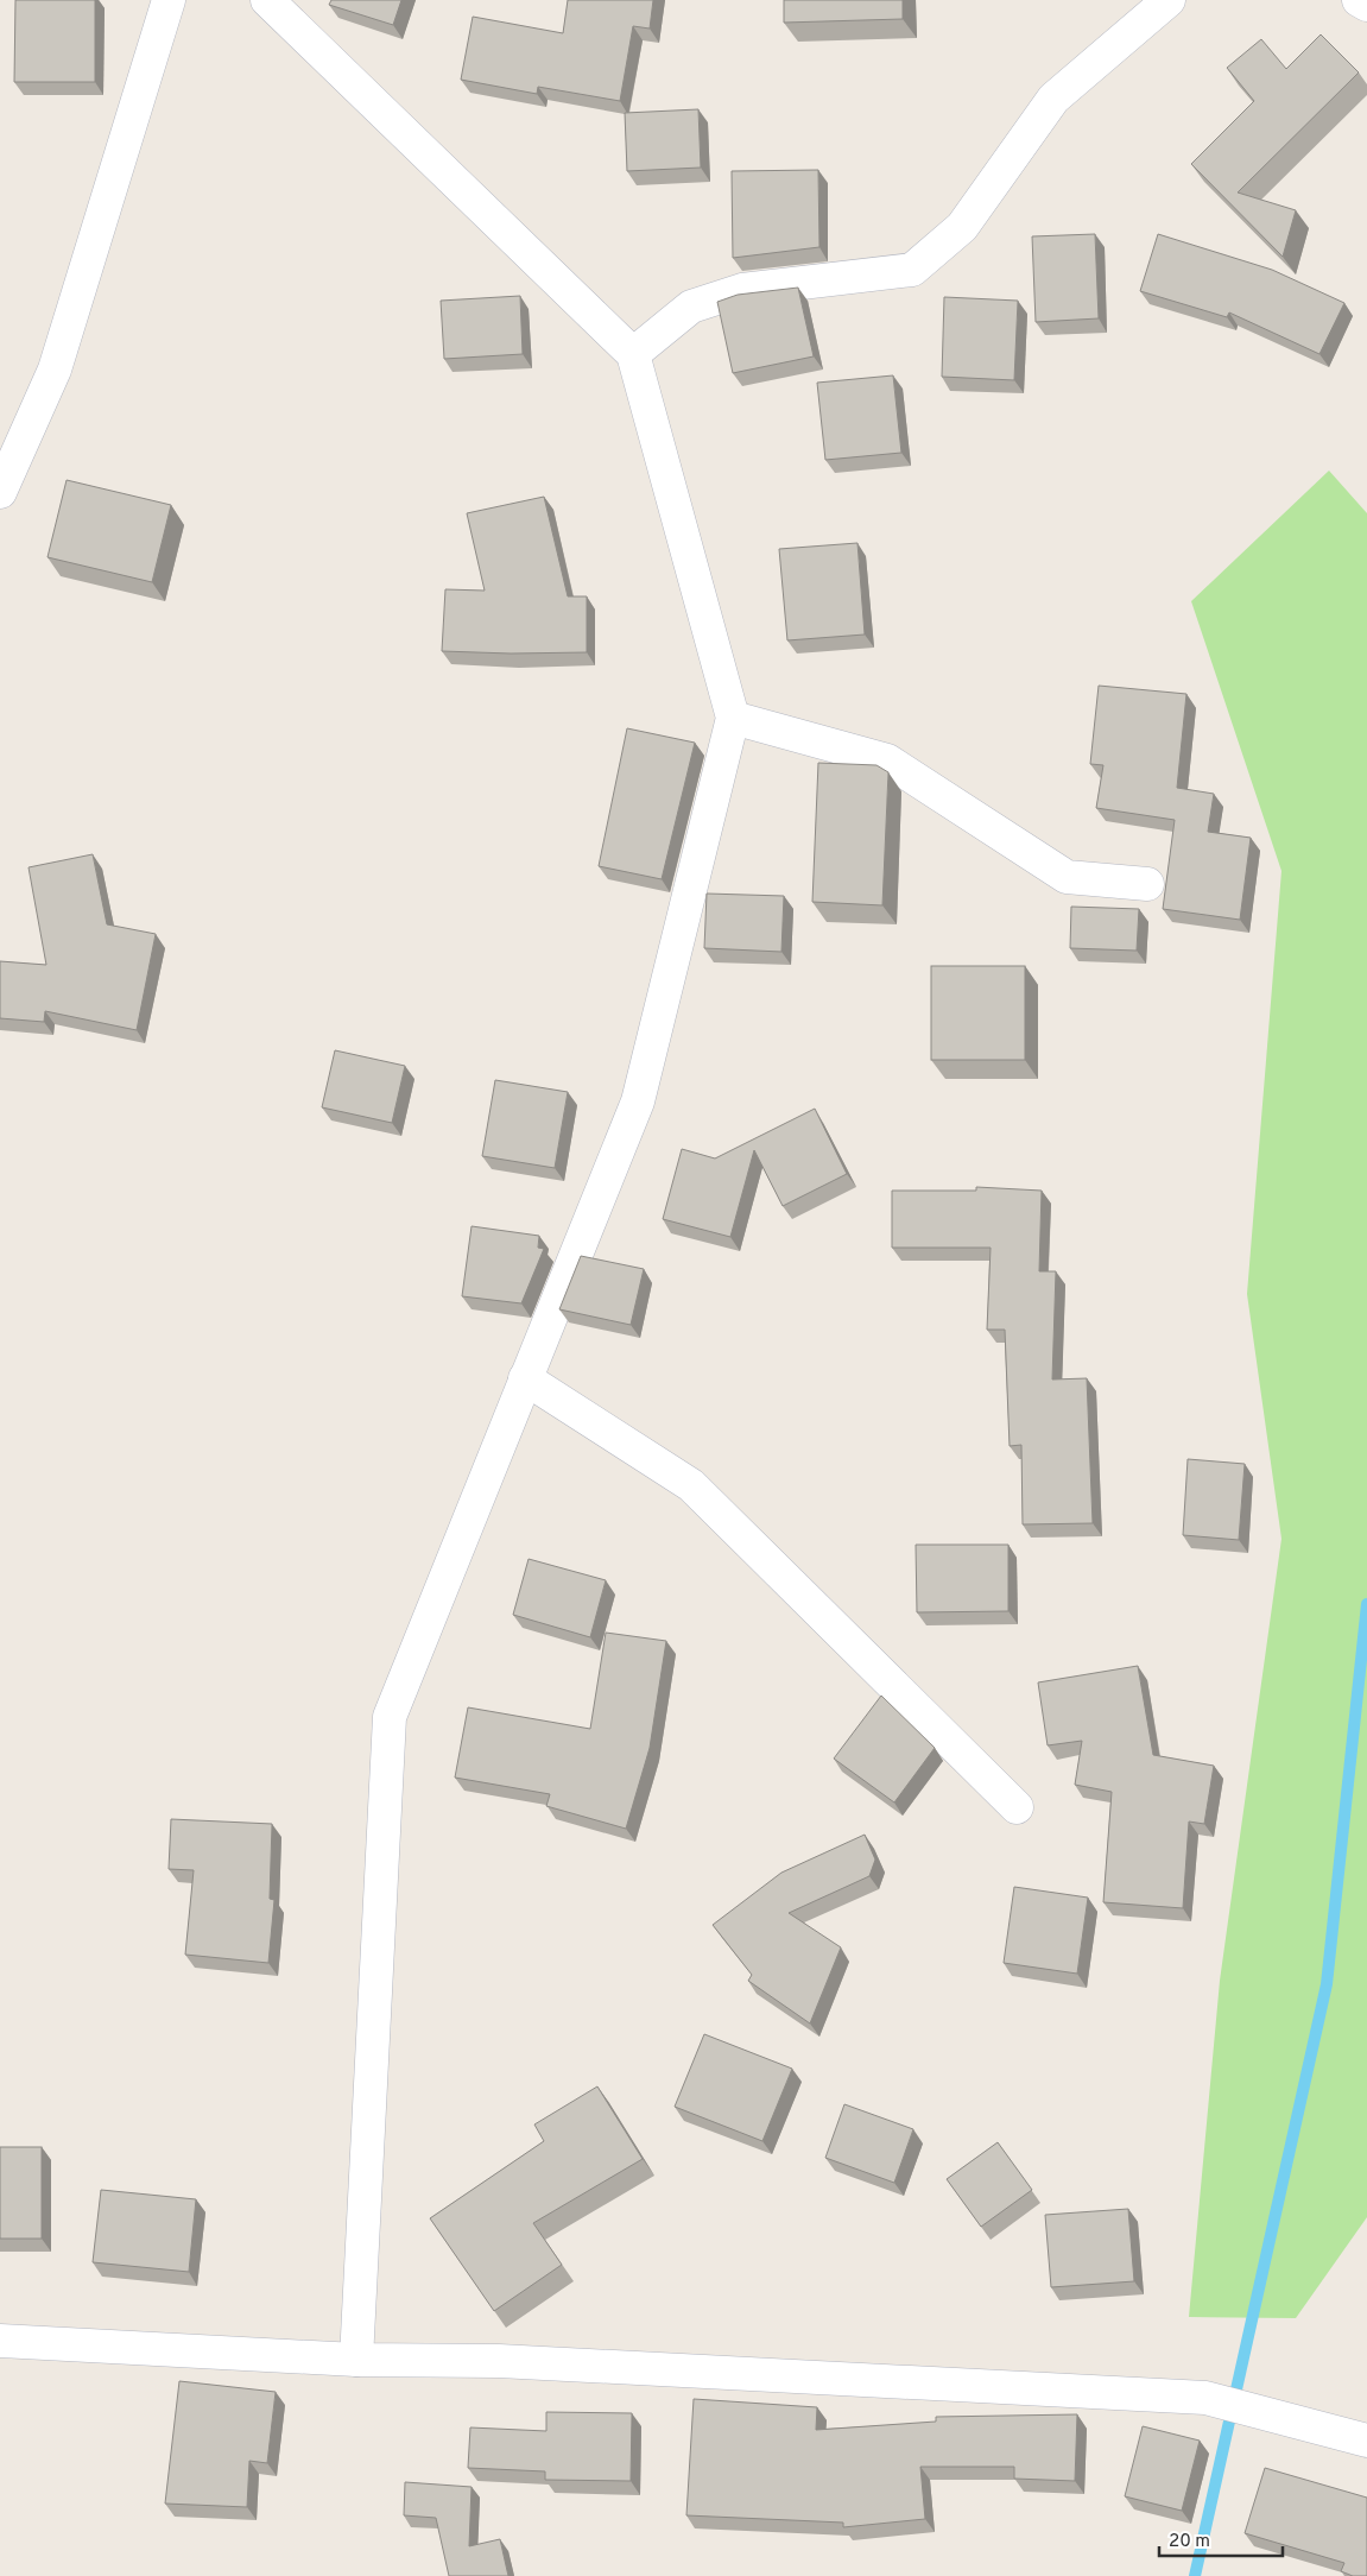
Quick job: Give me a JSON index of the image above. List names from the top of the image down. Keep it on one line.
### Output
{"scale_bar":"20 m"}
